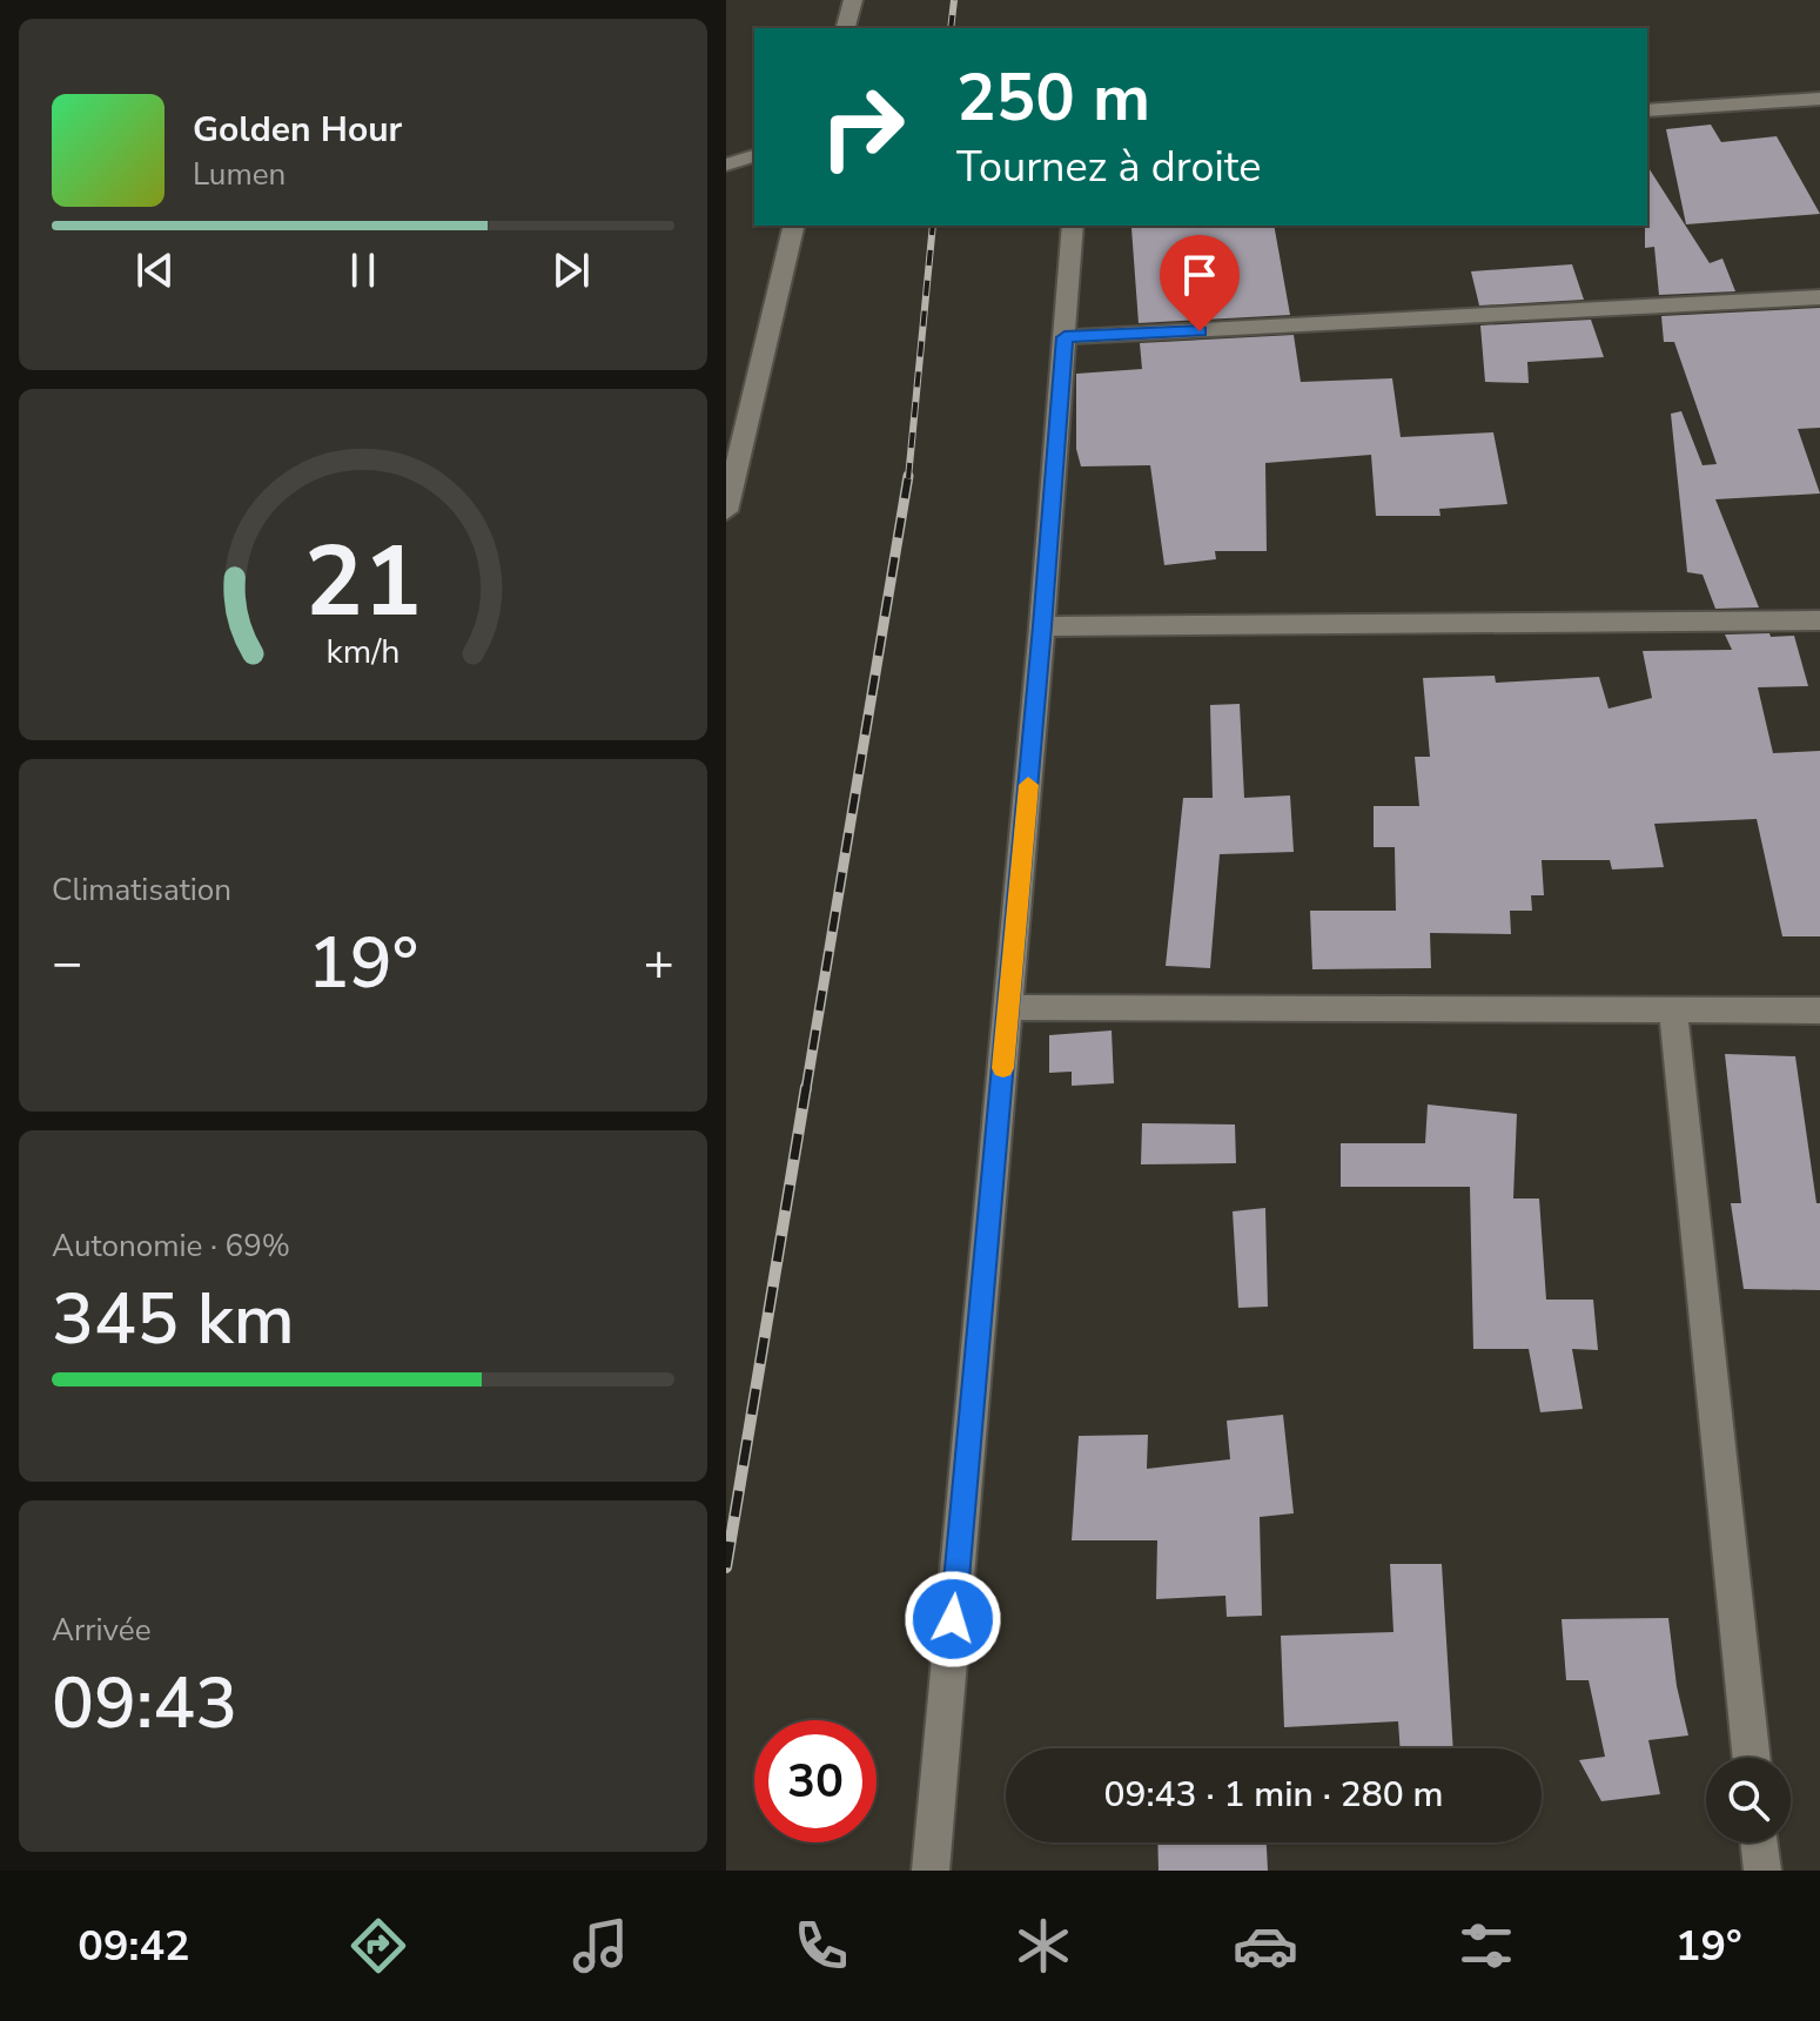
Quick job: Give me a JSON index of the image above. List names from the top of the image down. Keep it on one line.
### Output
{"page":{"turn":["250 m","Tournez à droite"],"song":["Golden Hour","Lumen"],"tile":["Climatisation",["Autonomie · 69%","345 km"],["Arrivée","09:43"]],"heat":["−","19°","+"],"limit":"30","trip":"09:43 · 1 min · 280 m","tabs":["09:42","19°"],"gauge":["21","km/h"]}}
